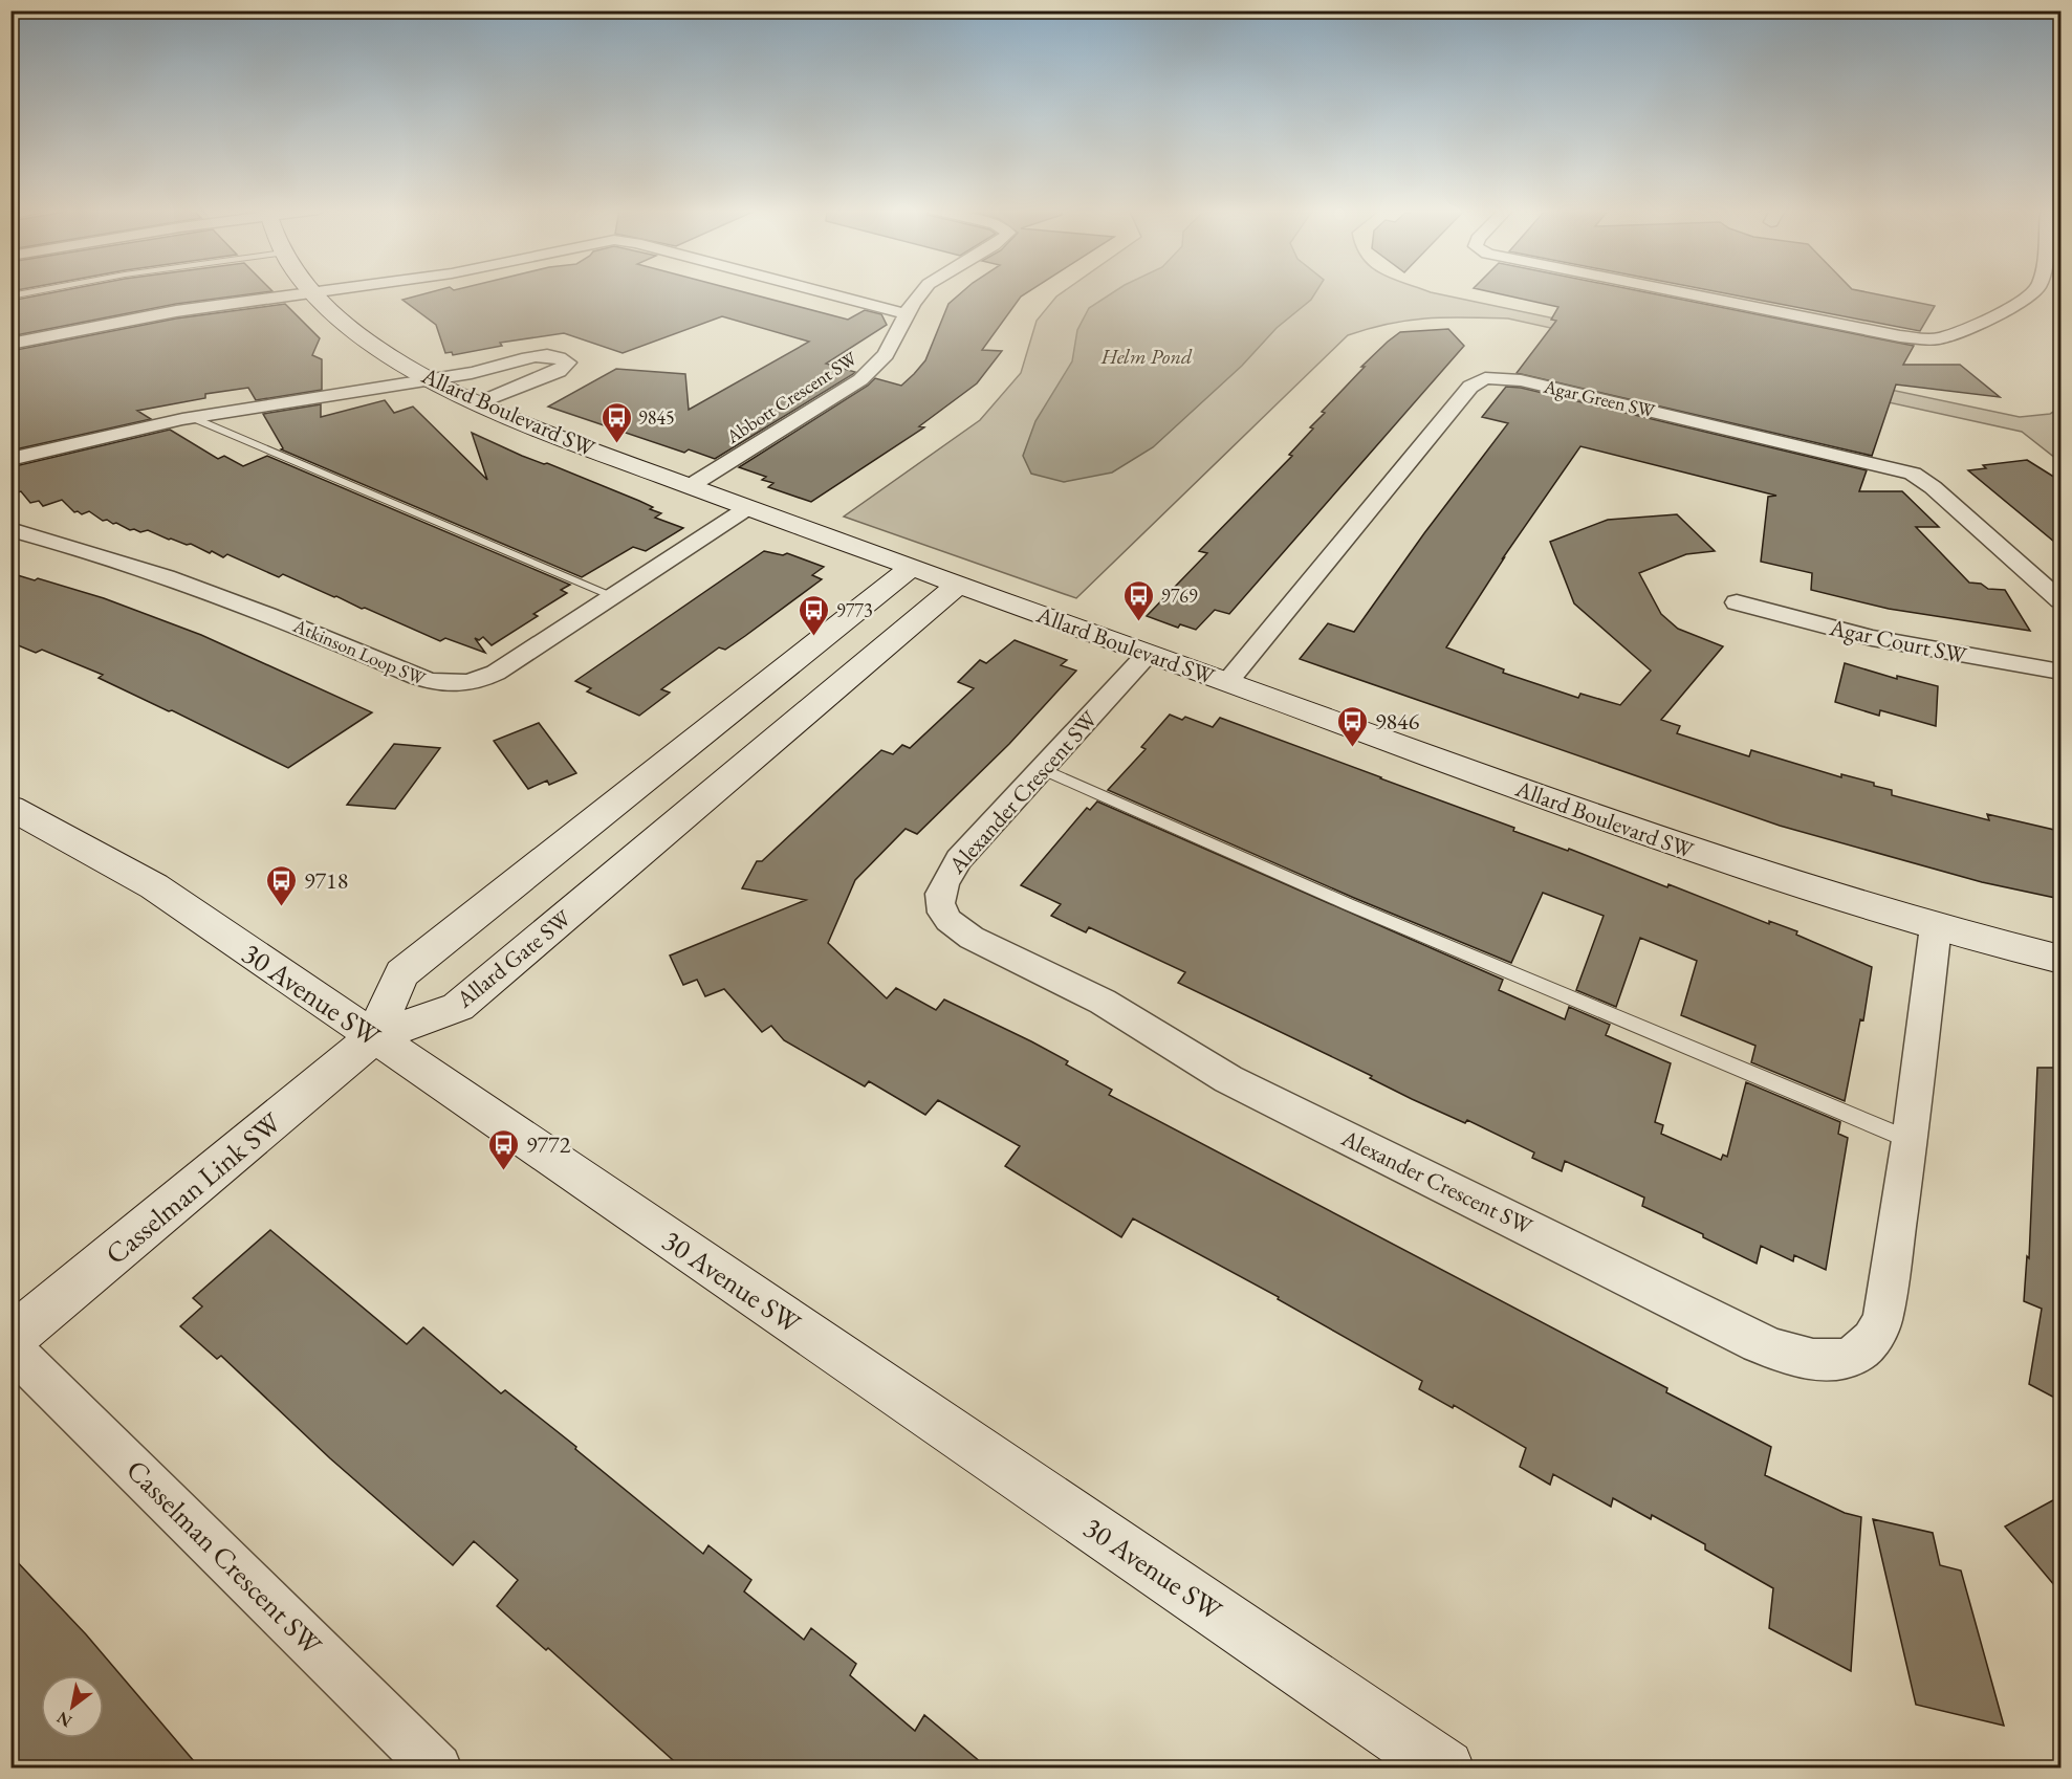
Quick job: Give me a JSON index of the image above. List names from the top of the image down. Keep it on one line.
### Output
{"streets":{"street":["Abbott Crescent SW","Agar Green SW","Allard Boulevard SW","Agar Court SW","Atkinson Loop SW","Alexander Crescent SW","Allard Gate SW","30 Avenue SW","Casselman Link SW","Casselman Crescent SW"]},"crossings":[["Abbott Crescent SW","Allard Boulevard SW"],["Agar Green SW","Allard Boulevard SW"],["Allard Boulevard SW","Atkinson Loop SW"],["Allard Boulevard SW","Alexander Crescent SW"],["Allard Boulevard SW","Allard Gate SW"],["Allard Gate SW","30 Avenue SW"],["Allard Gate SW","Casselman Link SW"],["30 Avenue SW","Casselman Link SW"]],"water":["Helm Pond"],"places":{"bus stop":["9845","9769","9773","9846","9718","9772"]},"north":"bottom left"}
